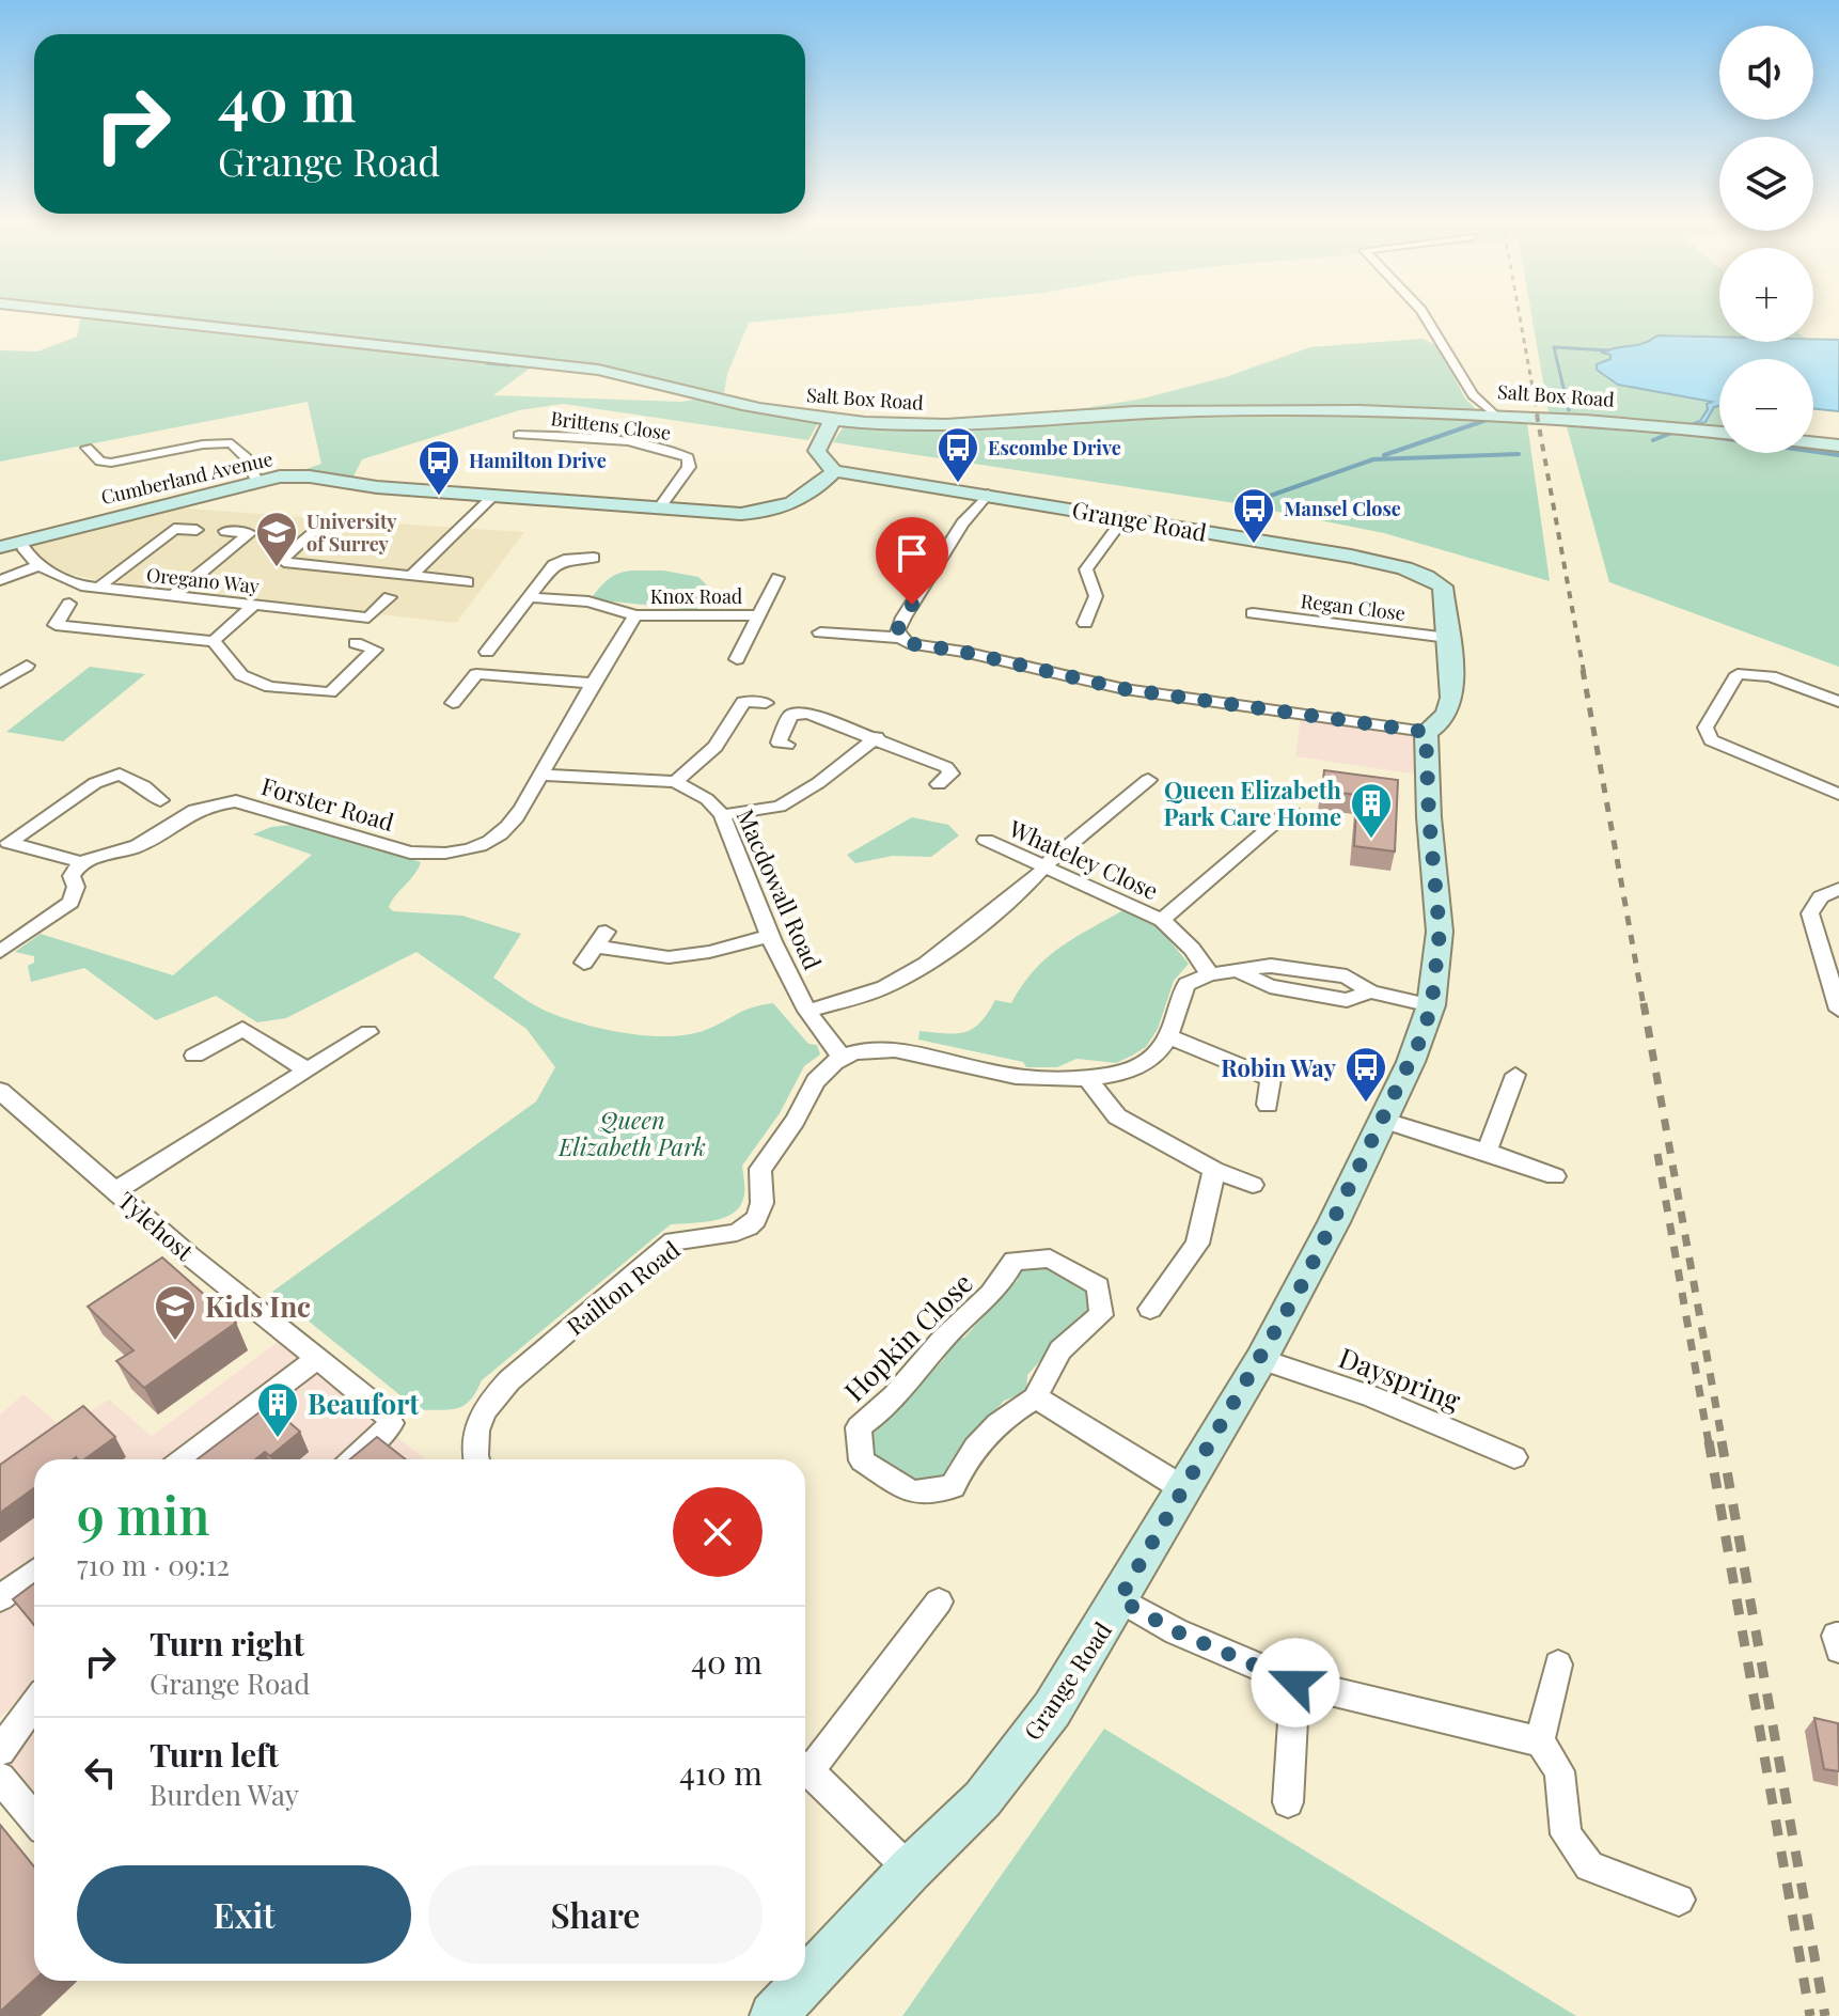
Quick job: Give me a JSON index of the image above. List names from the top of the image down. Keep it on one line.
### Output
{"streets":{"street":["Salt Box Road","Brittens Close","Cumberland Avenue","Grange Road","Oregano Way","Knox Road","Regan Close","Forster Road","Whateley Close","Macdowall Road","Tylehost","Railton Road","Hopkin Close","Dayspring"]},"crossings":[["Brittens Close","Cumberland Avenue"],["Cumberland Avenue","Grange Road"],["Grange Road","Regan Close"],["Grange Road","Dayspring"],["Knox Road","Forster Road"],["Knox Road","Macdowall Road"],["Forster Road","Macdowall Road"],["Macdowall Road","Railton Road"]],"parks":["Queen Elizabeth Park"],"places":{"bus stop":["Escombe Drive","Hamilton Drive","Mansel Close","Robin Way"],"school or university":["University of Surrey","Kids Inc"],"building":["Queen Elizabeth Park Care Home","Beaufort"]},"page":{"map_buttons":["+","−"],"turn":["40 m","Grange Road"],"heading":["9 min","710 m · 09:12"],"list":[{"name":"Turn right","note":"Grange Road","value":"40 m"},{"name":"Turn left","note":"Burden Way","value":"410 m"}],"buttons":["Exit","Share"]}}
